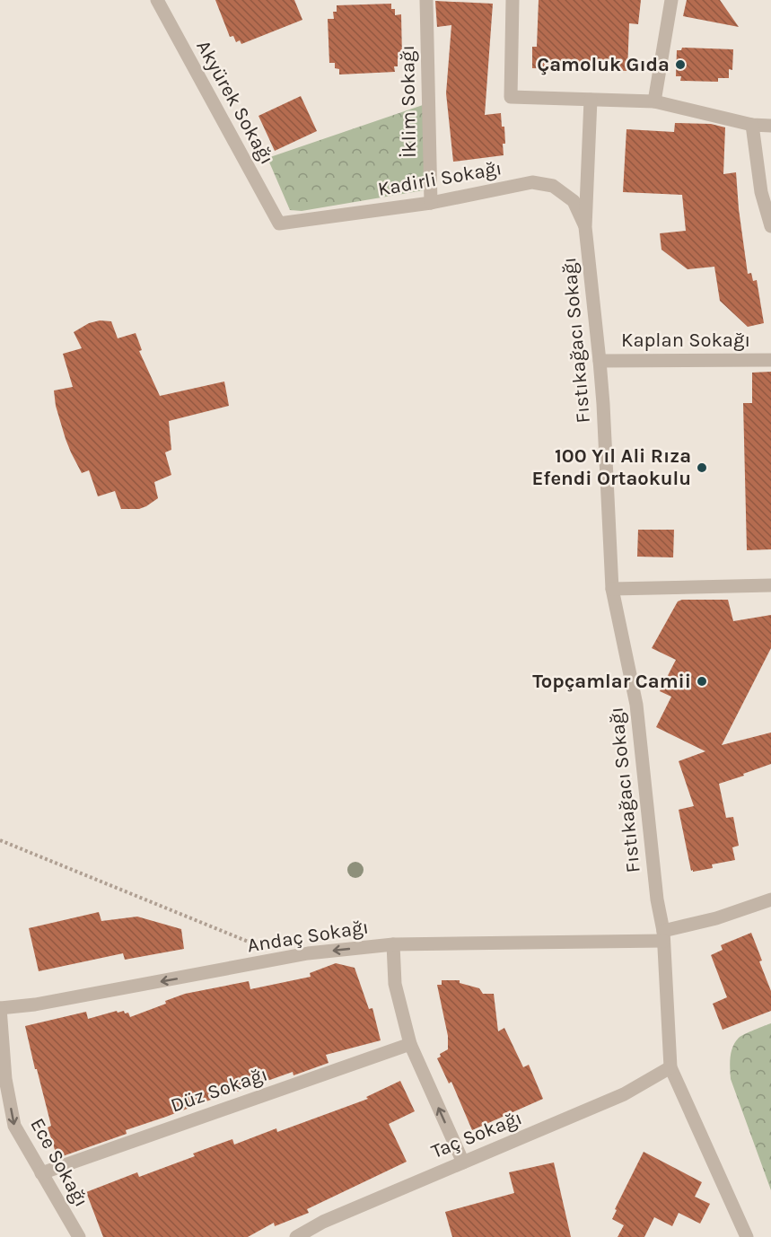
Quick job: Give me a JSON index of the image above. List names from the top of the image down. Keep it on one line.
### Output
{"streets":{"street":["İklim Sokağı","Akyürek Sokağı","Kadirli Sokağı","Fıstıkağacı Sokağı","Kaplan Sokağı","Andaç Sokağı","Düz Sokağı","Taç Sokağı","Ece Sokağı"]},"crossings":[["İklim Sokağı","Kadirli Sokağı"],["Akyürek Sokağı","Kadirli Sokağı"],["Kadirli Sokağı","Fıstıkağacı Sokağı"],["Fıstıkağacı Sokağı","Kaplan Sokağı"],["Fıstıkağacı Sokağı","Taç Sokağı"],["Andaç Sokağı","Düz Sokağı"],["Andaç Sokağı","Taç Sokağı"],["Andaç Sokağı","Ece Sokağı"],["Düz Sokağı","Ece Sokağı"]],"one_way":["Andaç Sokağı","Ece Sokağı"],"places":["Çamoluk Gıda","100 Yıl Ali Rıza Efendi Ortaokulu","Topçamlar Camii"]}
